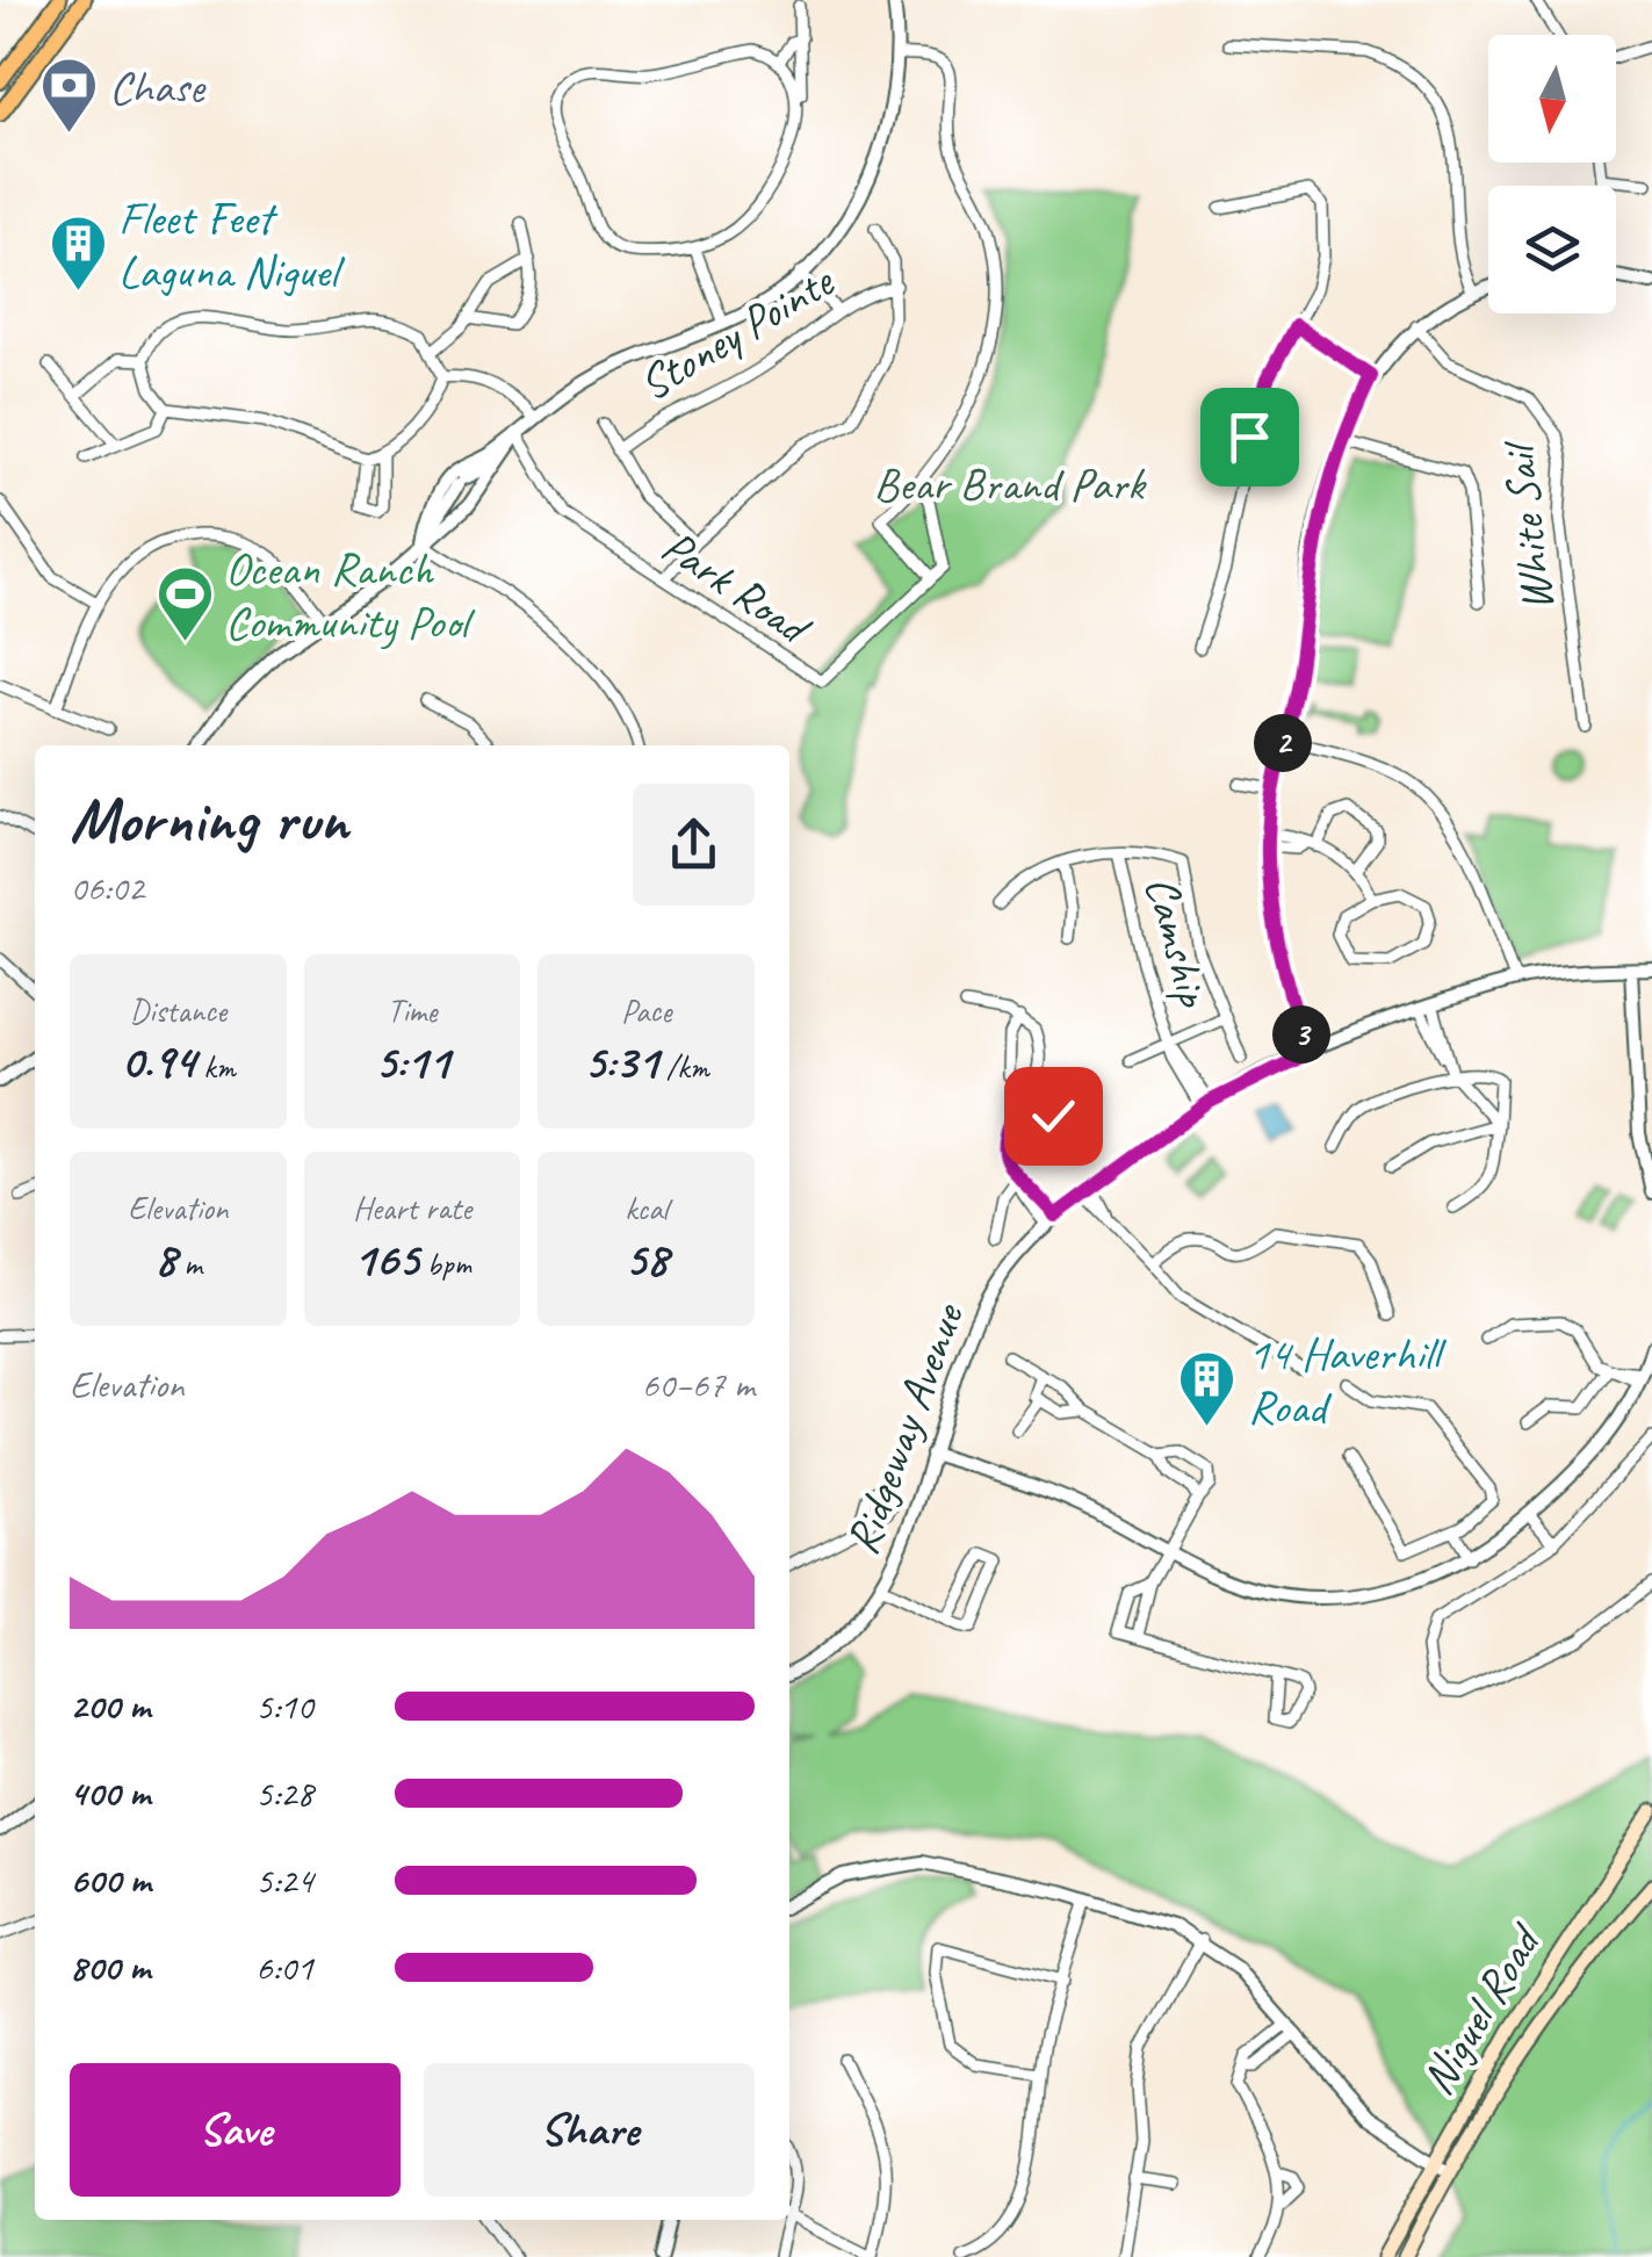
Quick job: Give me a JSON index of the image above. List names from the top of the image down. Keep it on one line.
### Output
{"streets":{"main road":["Niguel Road"],"street":["Stoney Pointe","White Sail","Park Road","Camship","Ridgeway Avenue"]},"crossings":[["Stoney Pointe","Park Road"],["Camship","Ridgeway Avenue"]],"parks":["Bear Brand Park"],"places":{"bank":["Chase"],"building":["Fleet Feet Laguna Niguel","14 Haverhill Road"],"sports":["Ocean Ranch Community Pool"]},"north":"bottom","page":{"pins":["2","3"],"heading":["Morning run","06:02"],"stats":[["Distance","0.94 km"],["Time","5:11"],["Pace","5:31 /km"],["Elevation","8 m"],["Heart rate","165 bpm"],["kcal","58"]],"chart":["Elevation","60–67 m"],"list":[{"name":"200 m","note":"5:10"},{"name":"400 m","note":"5:28"},{"name":"600 m","note":"5:24"},{"name":"800 m","note":"6:01"}],"buttons":["Save","Share"]}}
